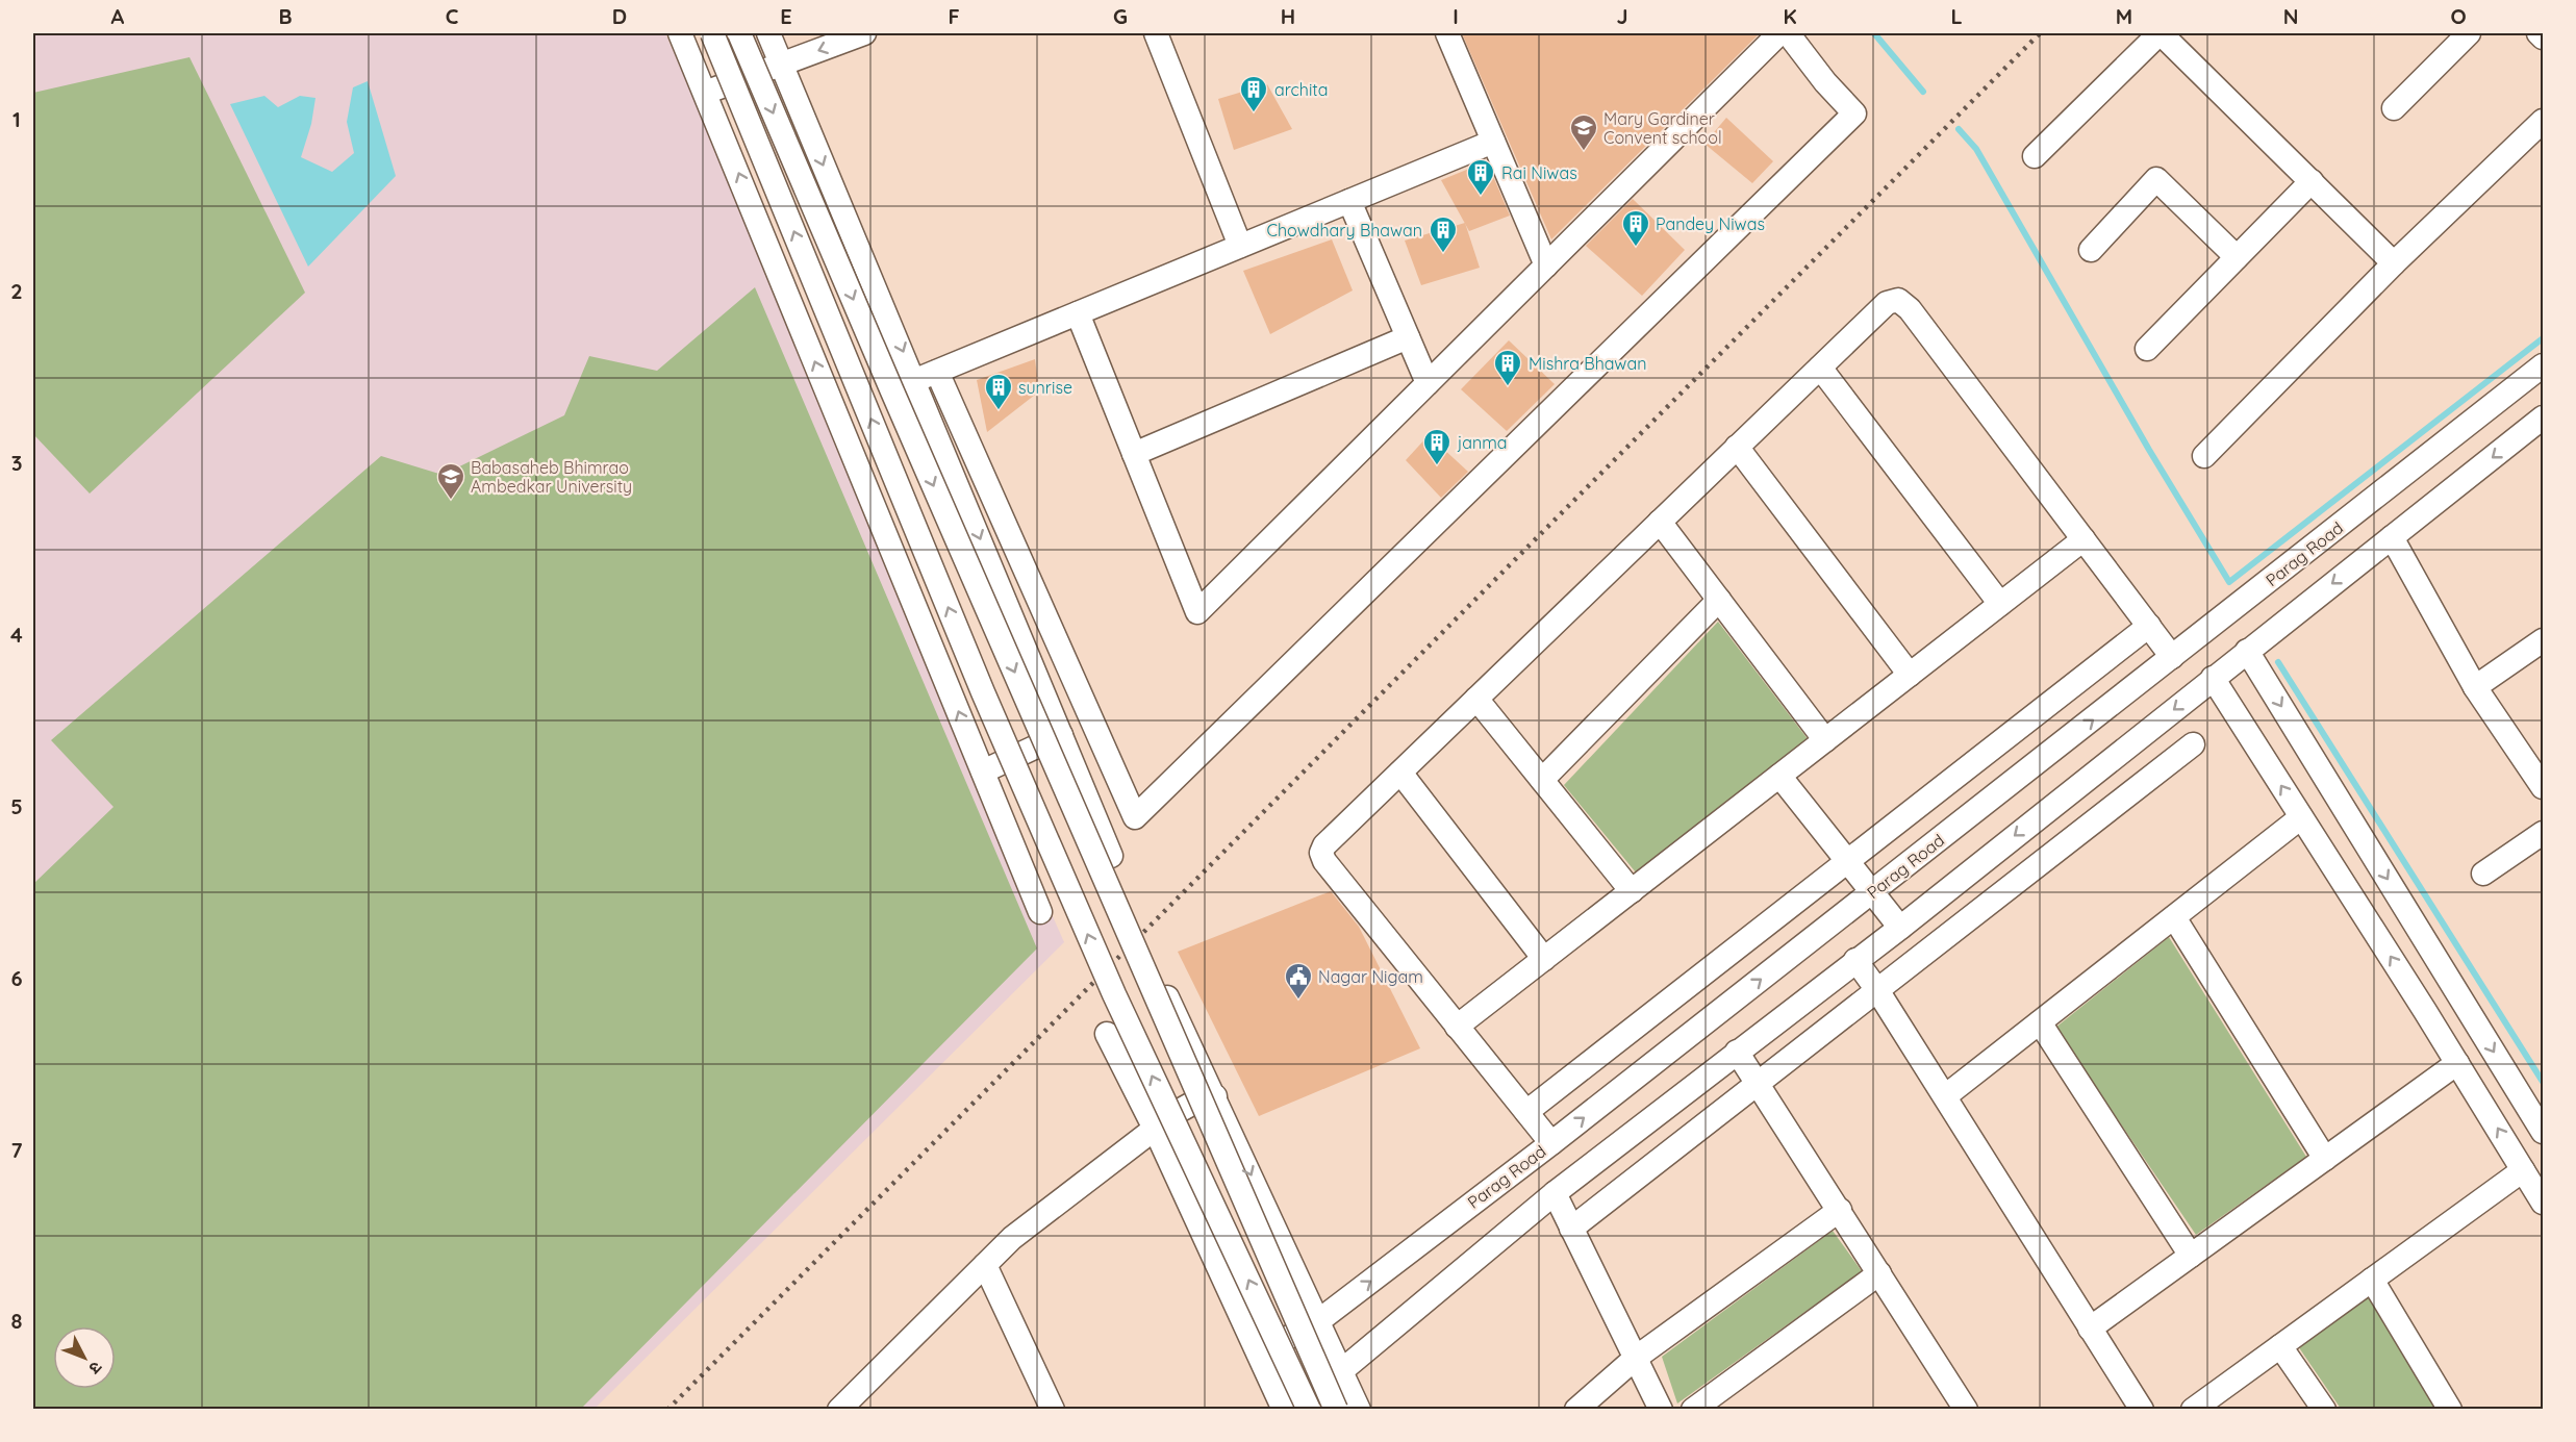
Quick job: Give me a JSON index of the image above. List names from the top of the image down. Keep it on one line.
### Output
{"streets":{"street":["Parag Road"]},"places":{"building":["archita","Rai Niwas","Pandey Niwas","Chowdhary Bhawan","Mishra Bhawan","sunrise","janma"],"school or university":["Mary Gardiner Convent school","Babasaheb Bhimrao Ambedkar University"],"public building":["Nagar Nigam"]},"north":"bottom right","grid":{"columns":["A","B","C","D","E","F","G","H","I","J","K","L","M","N","O"],"rows":["1","2","3","4","5","6","7","8"]}}
